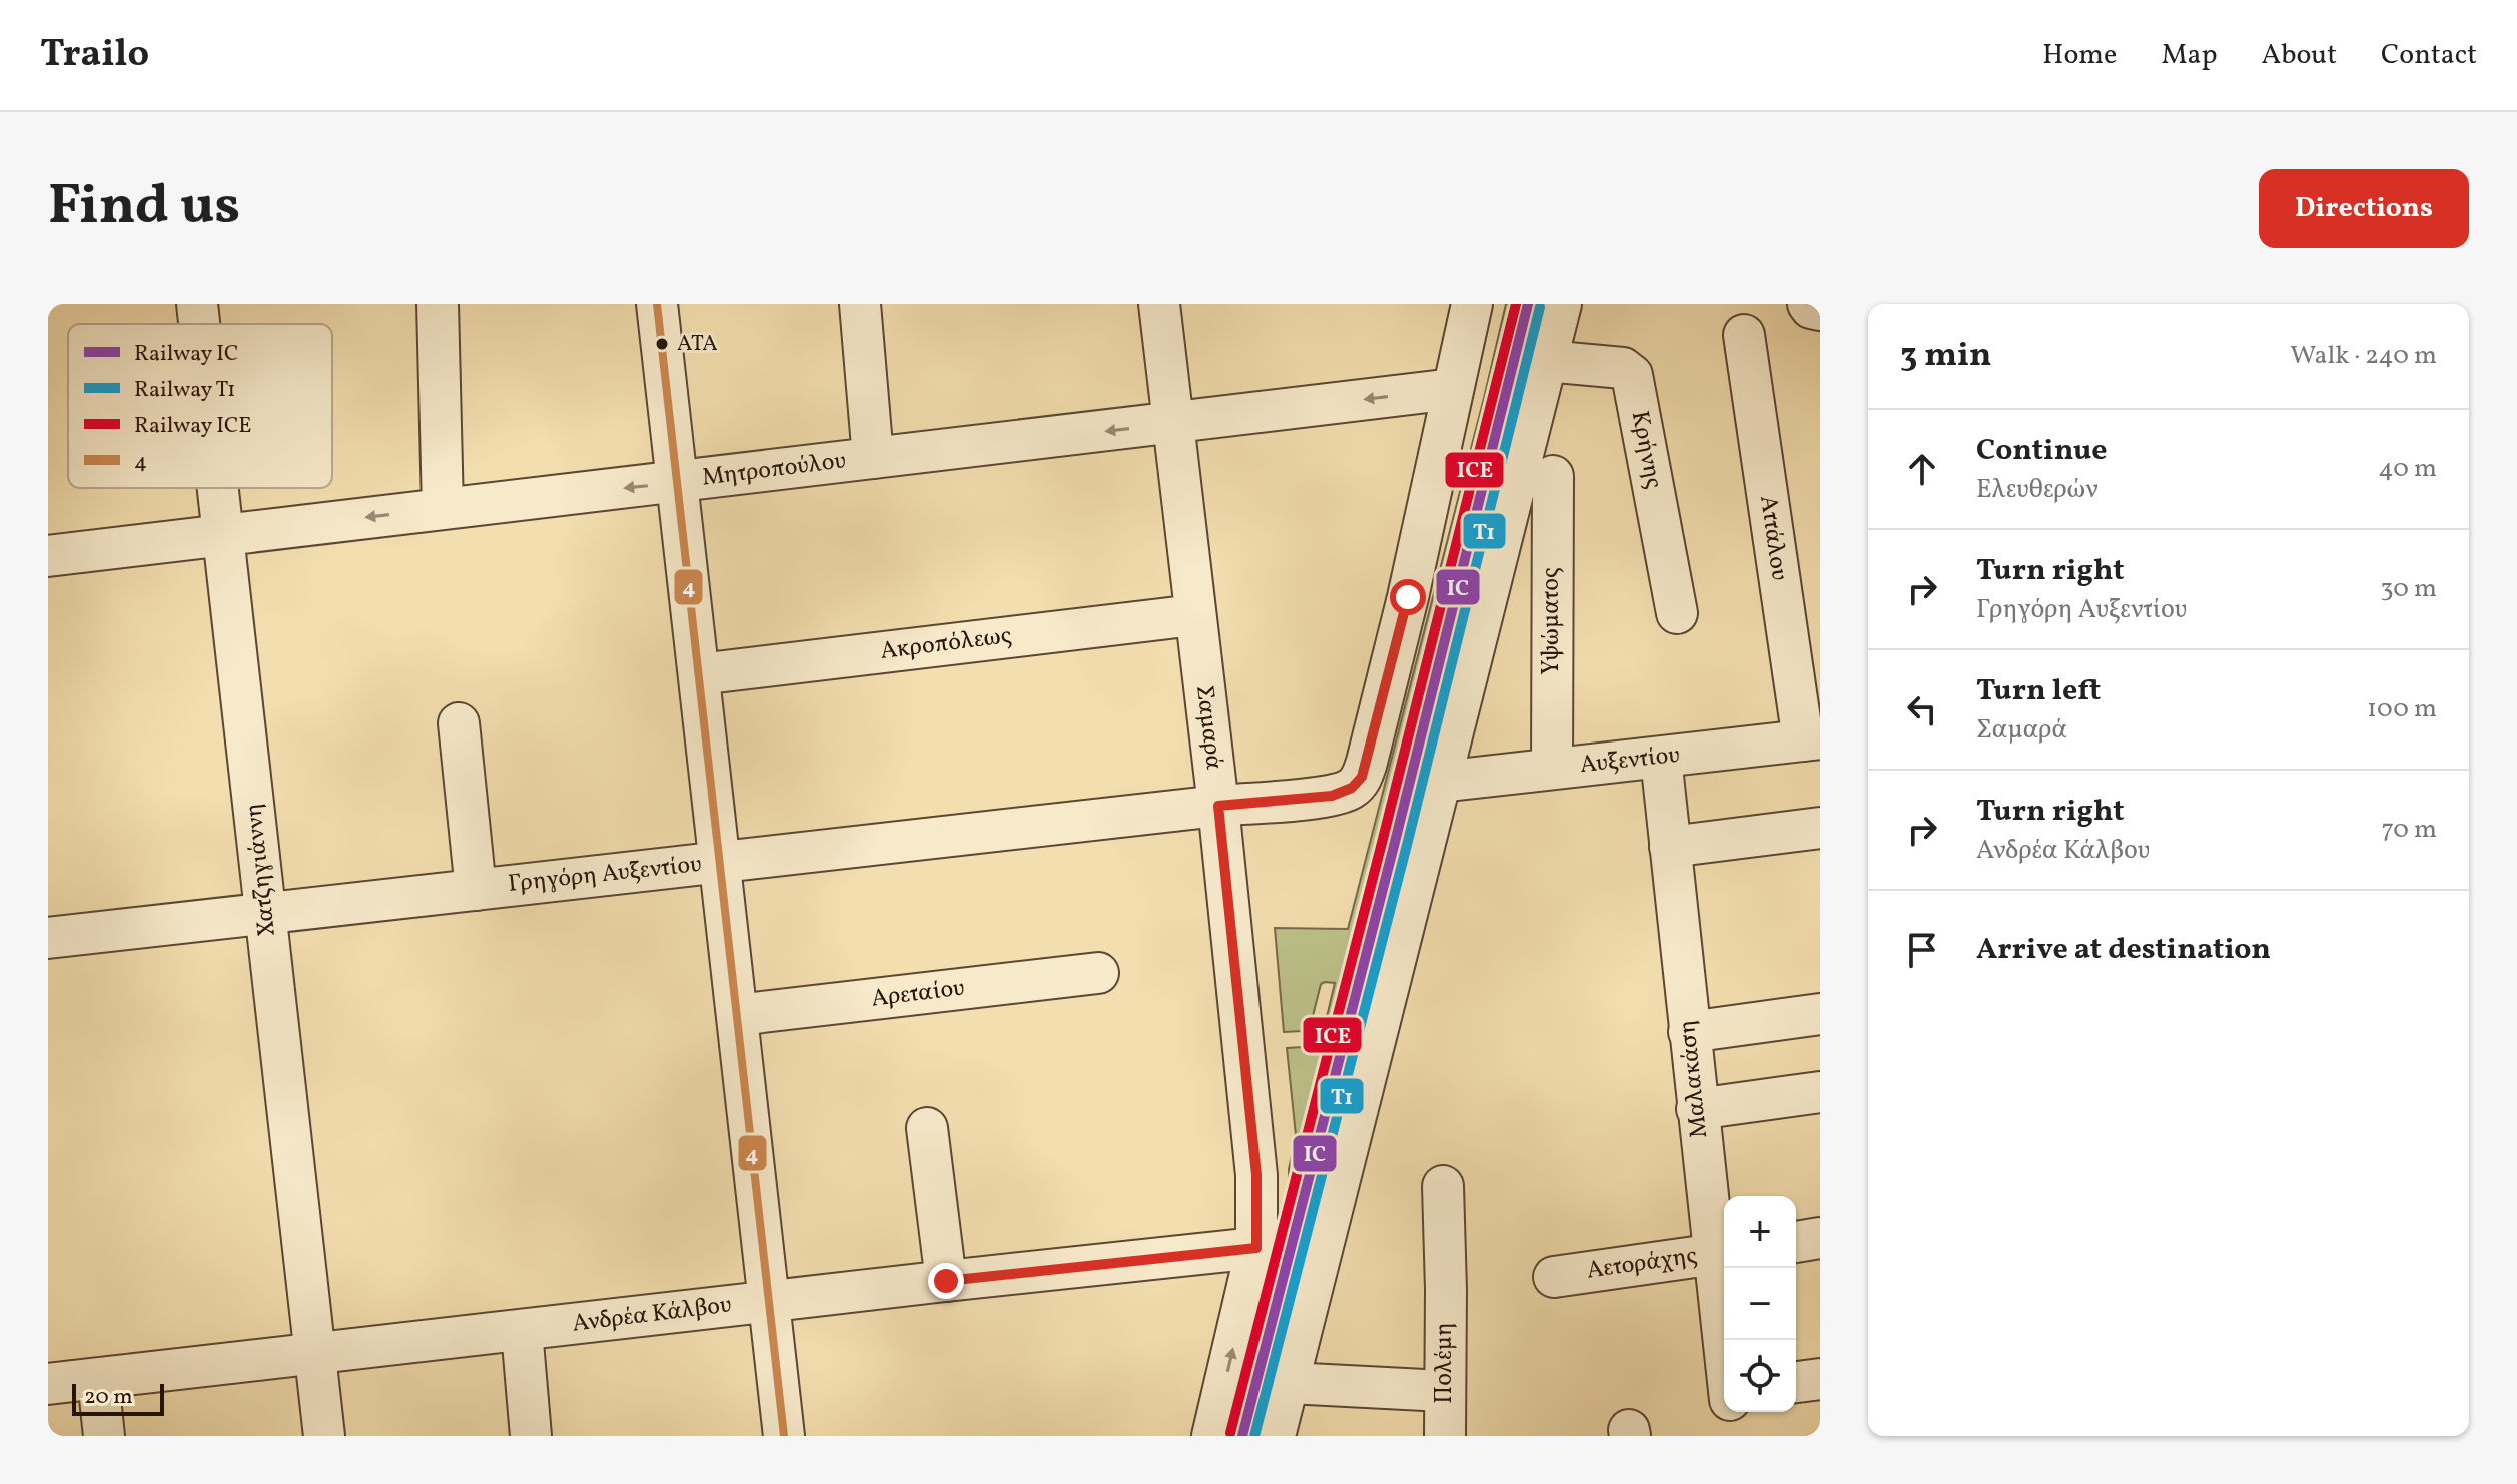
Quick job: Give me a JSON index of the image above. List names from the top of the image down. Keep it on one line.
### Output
{"streets":{"street":["Κρήνης","Μητροπούλου","Αττάλου","Υψώματος","Ακροπόλεως","Σαμαρά","Αυξεντίου","Χατζηγιάννη","Γρηγόρη Αυξεντίου","Αρεταίου","Μαλακάση","Αετοράχης","Ανδρέα Κάλβου","Πολέμη"]},"crossings":[["Μητροπούλου","Σαμαρά"],["Μητροπούλου","Χατζηγιάννη"],["Μητροπούλου","Γρηγόρη Αυξεντίου"],["Αττάλου","Αυξεντίου"],["Υψώματος","Αυξεντίου"],["Ακροπόλεως","Σαμαρά"],["Σαμαρά","Γρηγόρη Αυξεντίου"],["Σαμαρά","Ανδρέα Κάλβου"],["Αυξεντίου","Μαλακάση"],["Χατζηγιάννη","Γρηγόρη Αυξεντίου"],["Χατζηγιάννη","Ανδρέα Κάλβου"],["Μαλακάση","Αετοράχης"]],"one_way":["Μητροπούλου"],"places":["ΑΤΑ"],"lines":["rail line IC","rail line ICE","transit line 4","rail line T1"],"legend":["Railway IC","Railway T1","Railway ICE","4"],"scale_bar":"20 m","page":{"header":"Trailo","nav":["Home","Map","About","Contact"],"title":"Find us","buttons":"Directions","heading":["3 min","Walk · 240 m"],"list":[["Continue","Ελευθερών","40 m"],["Turn right","Γρηγόρη Αυξεντίου","30 m"],["Turn left","Σαμαρά","100 m"],["Turn right","Ανδρέα Κάλβου","70 m"],"Arrive at destination"],"map_buttons":["+","−"],"scale":"20 m"}}
